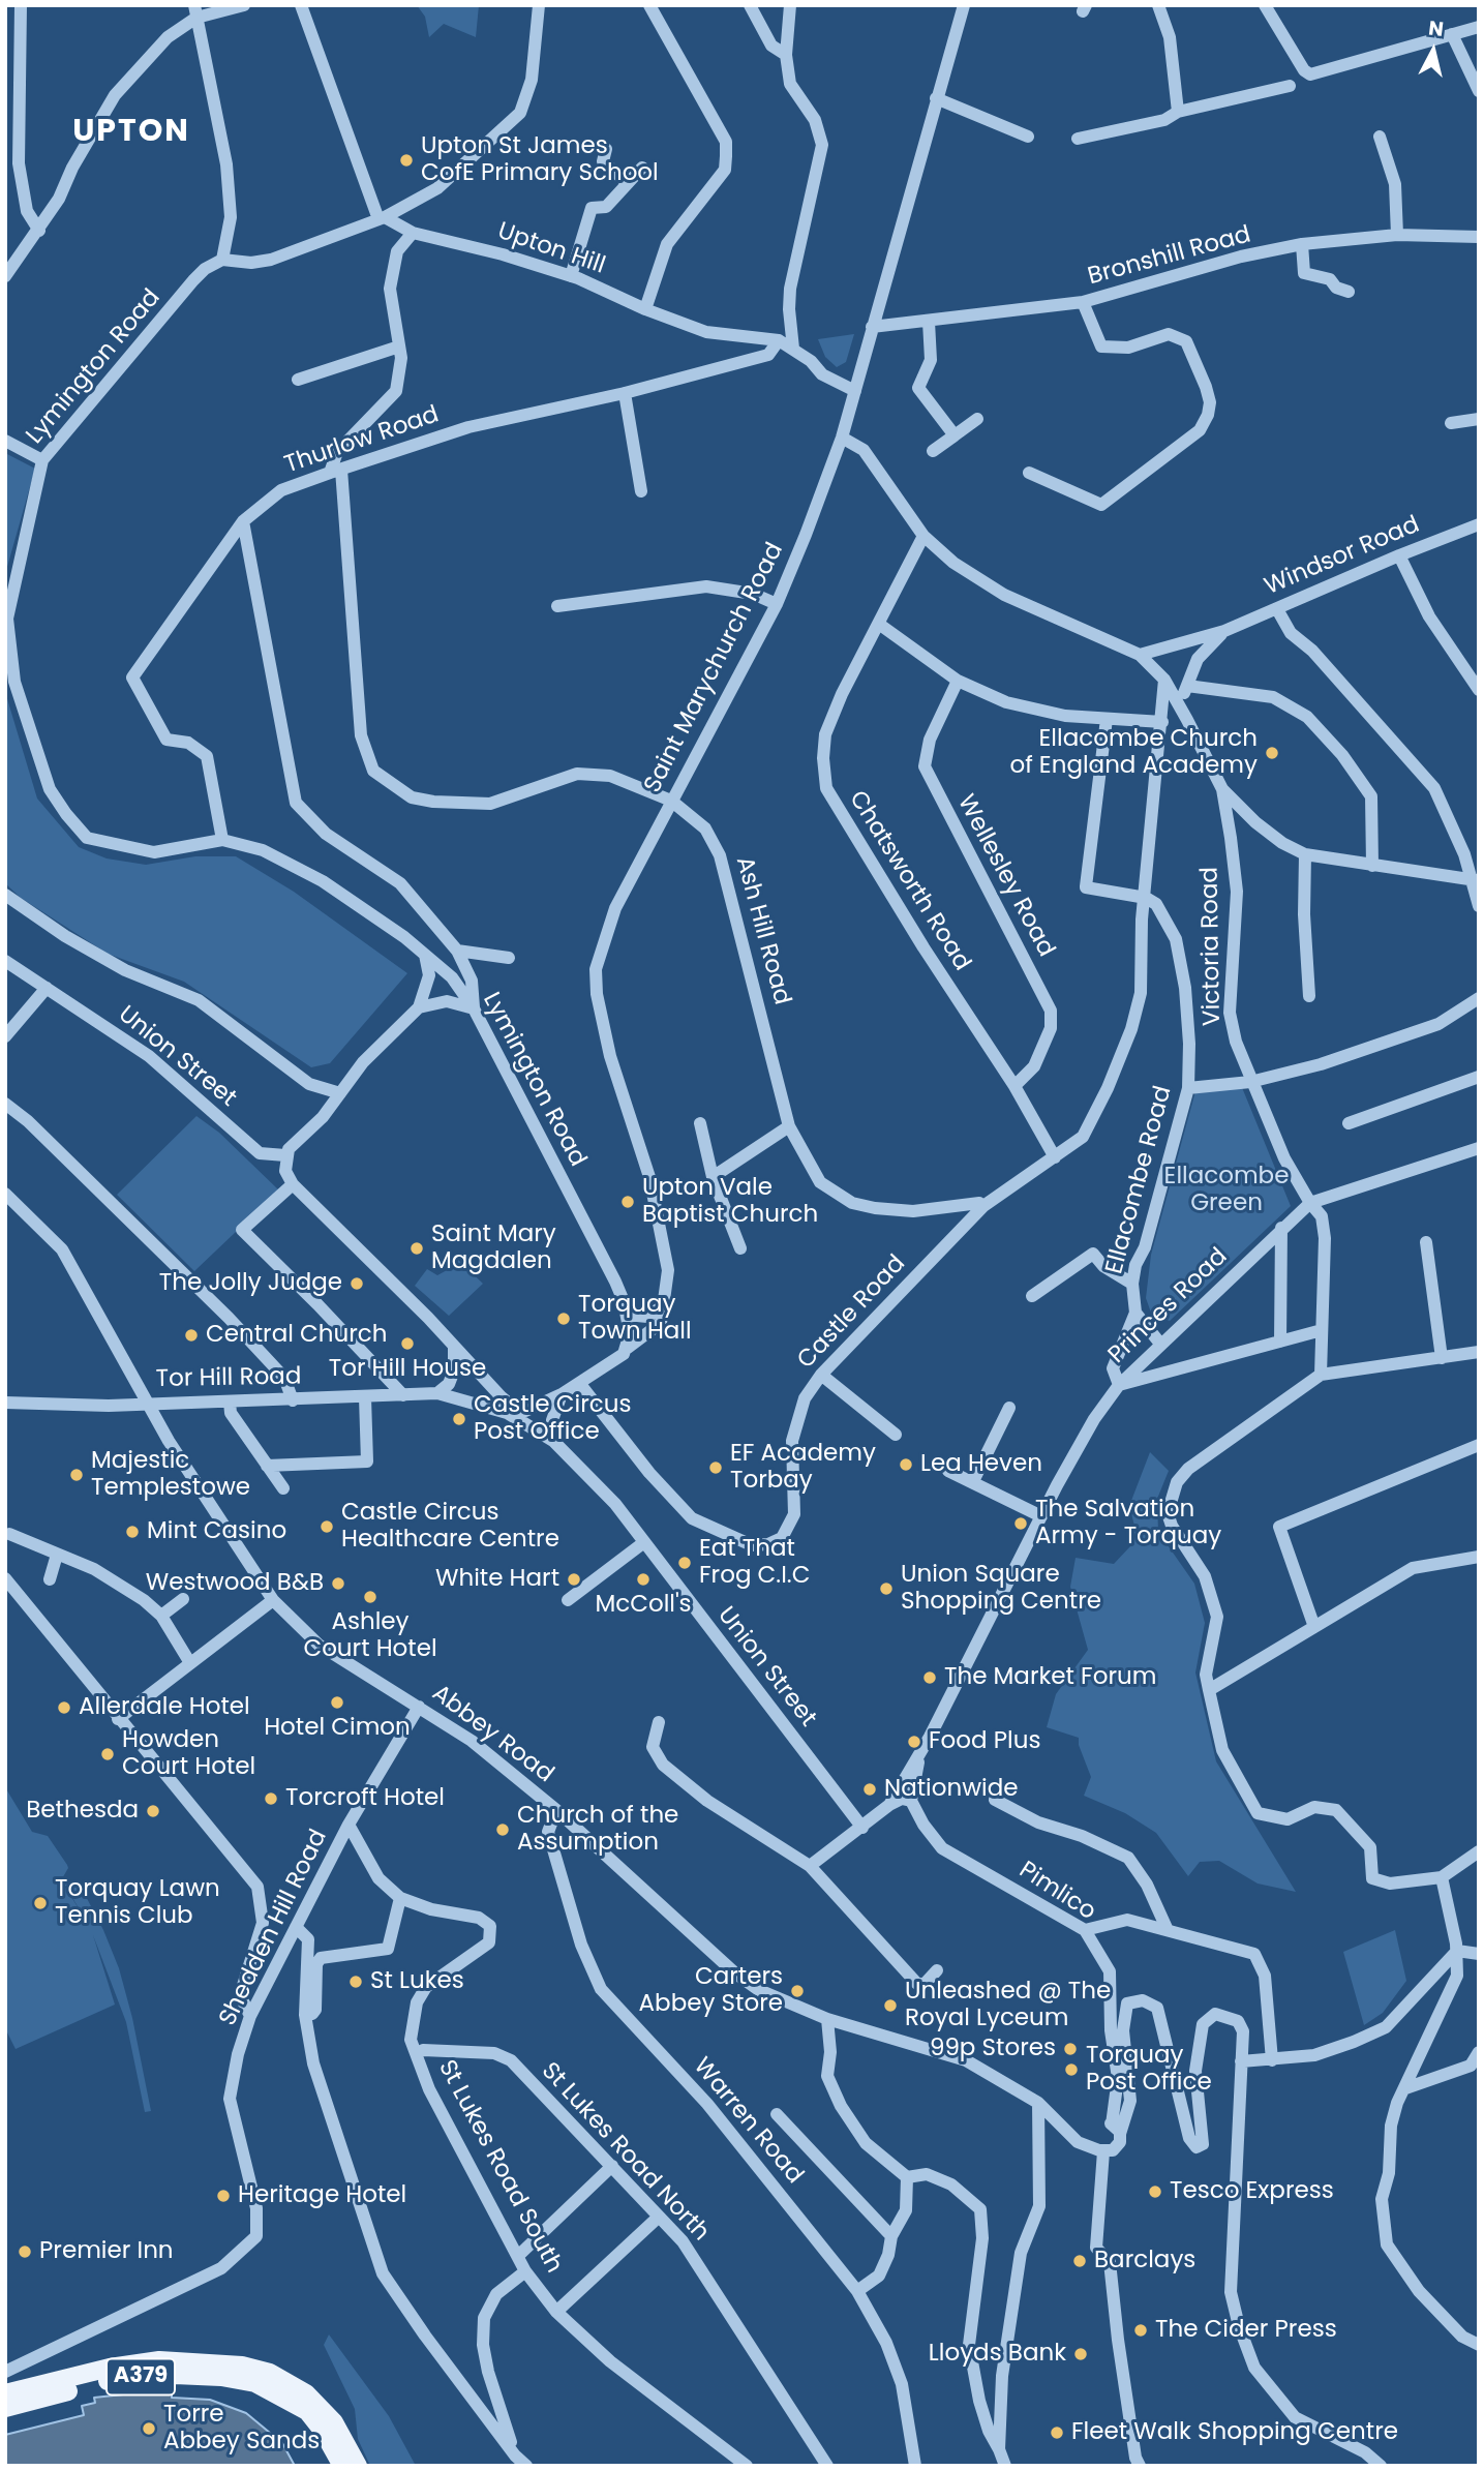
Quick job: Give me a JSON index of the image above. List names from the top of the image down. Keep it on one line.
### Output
{"streets":{"main road":["A379"],"street":["Upton Hill","Bronshill Road","Lymington Road","Thurlow Road","Windsor Road","Saint Marychurch Road","Wellesley Road","Chatsworth Road","Ash Hill Road","Victoria Road","Union Street","Ellacombe Road","Princes Road","Castle Road","Tor Hill Road","Abbey Road","Pimlico","Shedden Hill Road","Warren Road","St Lukes Road North","St Lukes Road South"]},"crossings":[["Upton Hill","Thurlow Road"],["Upton Hill","Saint Marychurch Road"],["Bronshill Road","Saint Marychurch Road"],["Lymington Road","Thurlow Road"],["Thurlow Road","Ash Hill Road"],["Windsor Road","Victoria Road"],["Saint Marychurch Road","Ash Hill Road"],["Wellesley Road","Chatsworth Road"],["Chatsworth Road","Castle Road"],["Ash Hill Road","Castle Road"],["Victoria Road","Princes Road"],["Union Street","Tor Hill Road"],["Ellacombe Road","Princes Road"],["Ellacombe Road","Castle Road"],["Tor Hill Road","Abbey Road"],["Abbey Road","Shedden Hill Road"],["Abbey Road","Warren Road"],["St Lukes Road North","St Lukes Road South"]],"districts":["UPTON"],"parks":["Ellacombe Green"],"places":["Upton St James CofE Primary School","Ellacombe Church of England Academy","Upton Vale Baptist Church","Saint Mary Magdalen","The Jolly Judge","Torquay Town Hall","Central Church","Tor Hill House","Castle Circus Post Office","Lea Heven","EF Academy Torbay","Majestic Templestowe","The Salvation Army - Torquay","Castle Circus Healthcare Centre","Mint Casino","Eat That Frog C.I.C","White Hart","McColl's","Westwood B&B","Union Square Shopping Centre","Ashley Court Hotel","The Market Forum","Hotel Cimon","Allerdale Hotel","Food Plus","Howden Court Hotel","Nationwide","Torcroft Hotel","Bethesda","Church of the Assumption","Torquay Lawn Tennis Club","St Lukes","Carters Abbey Store","Unleashed @ The Royal Lyceum","99p Stores","Torquay Post Office","Tesco Express","Heritage Hotel","Premier Inn","Barclays","The Cider Press","Lloyds Bank","Torre Abbey Sands","Fleet Walk Shopping Centre"],"north":"top"}
